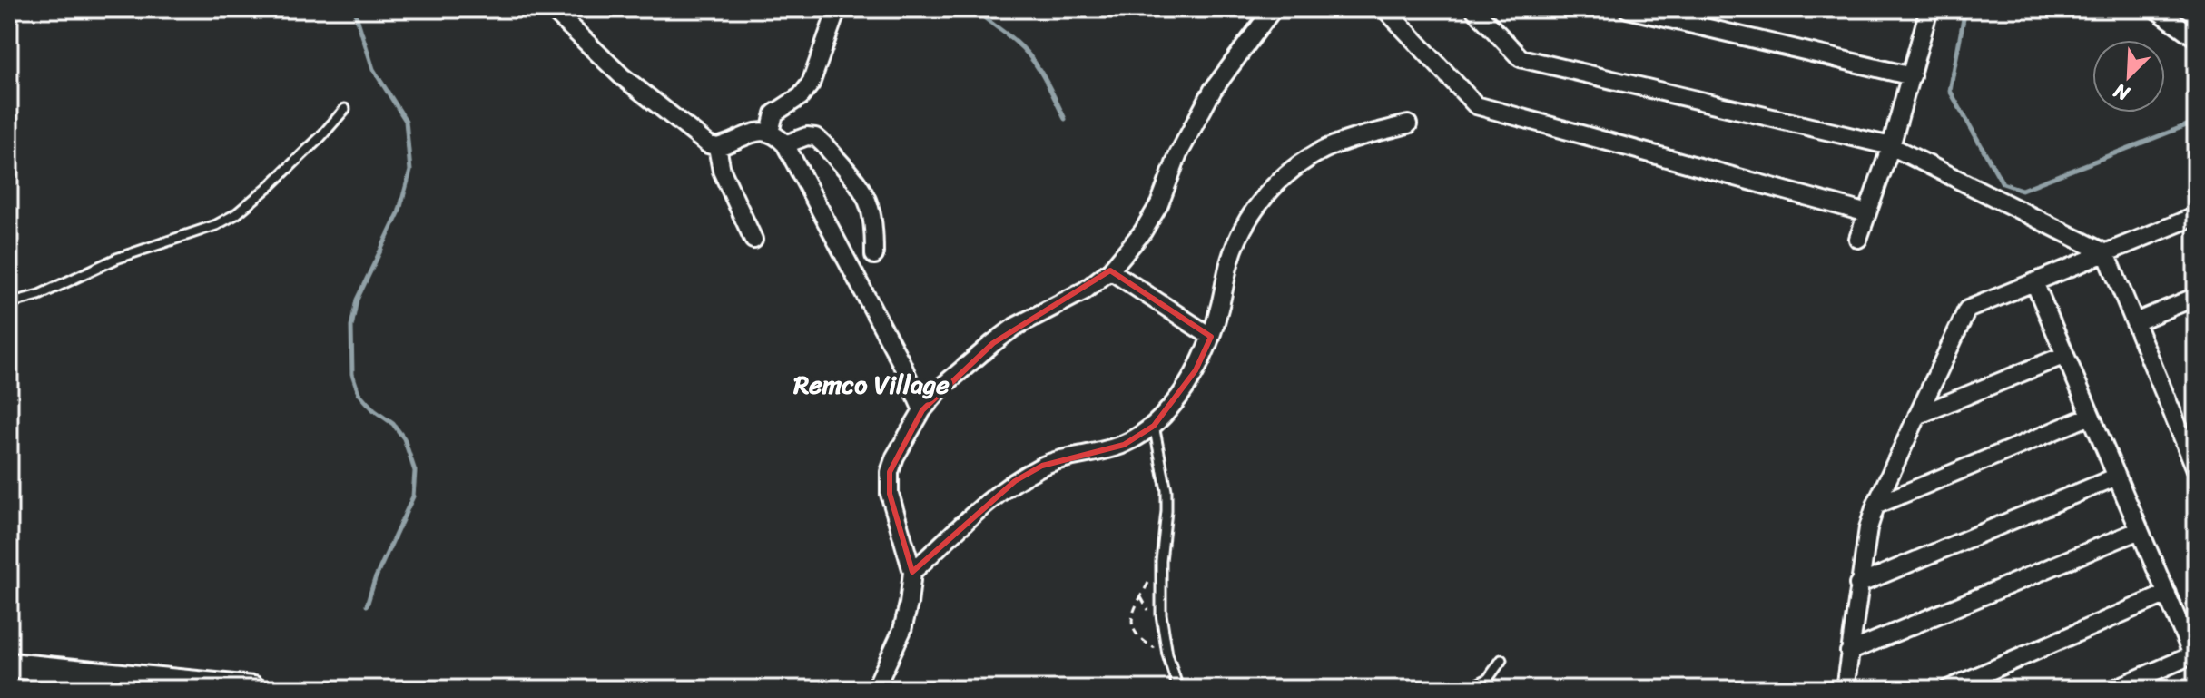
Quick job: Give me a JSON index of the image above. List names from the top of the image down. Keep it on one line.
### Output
{"districts":["Remco Village"],"north":"bottom left"}
